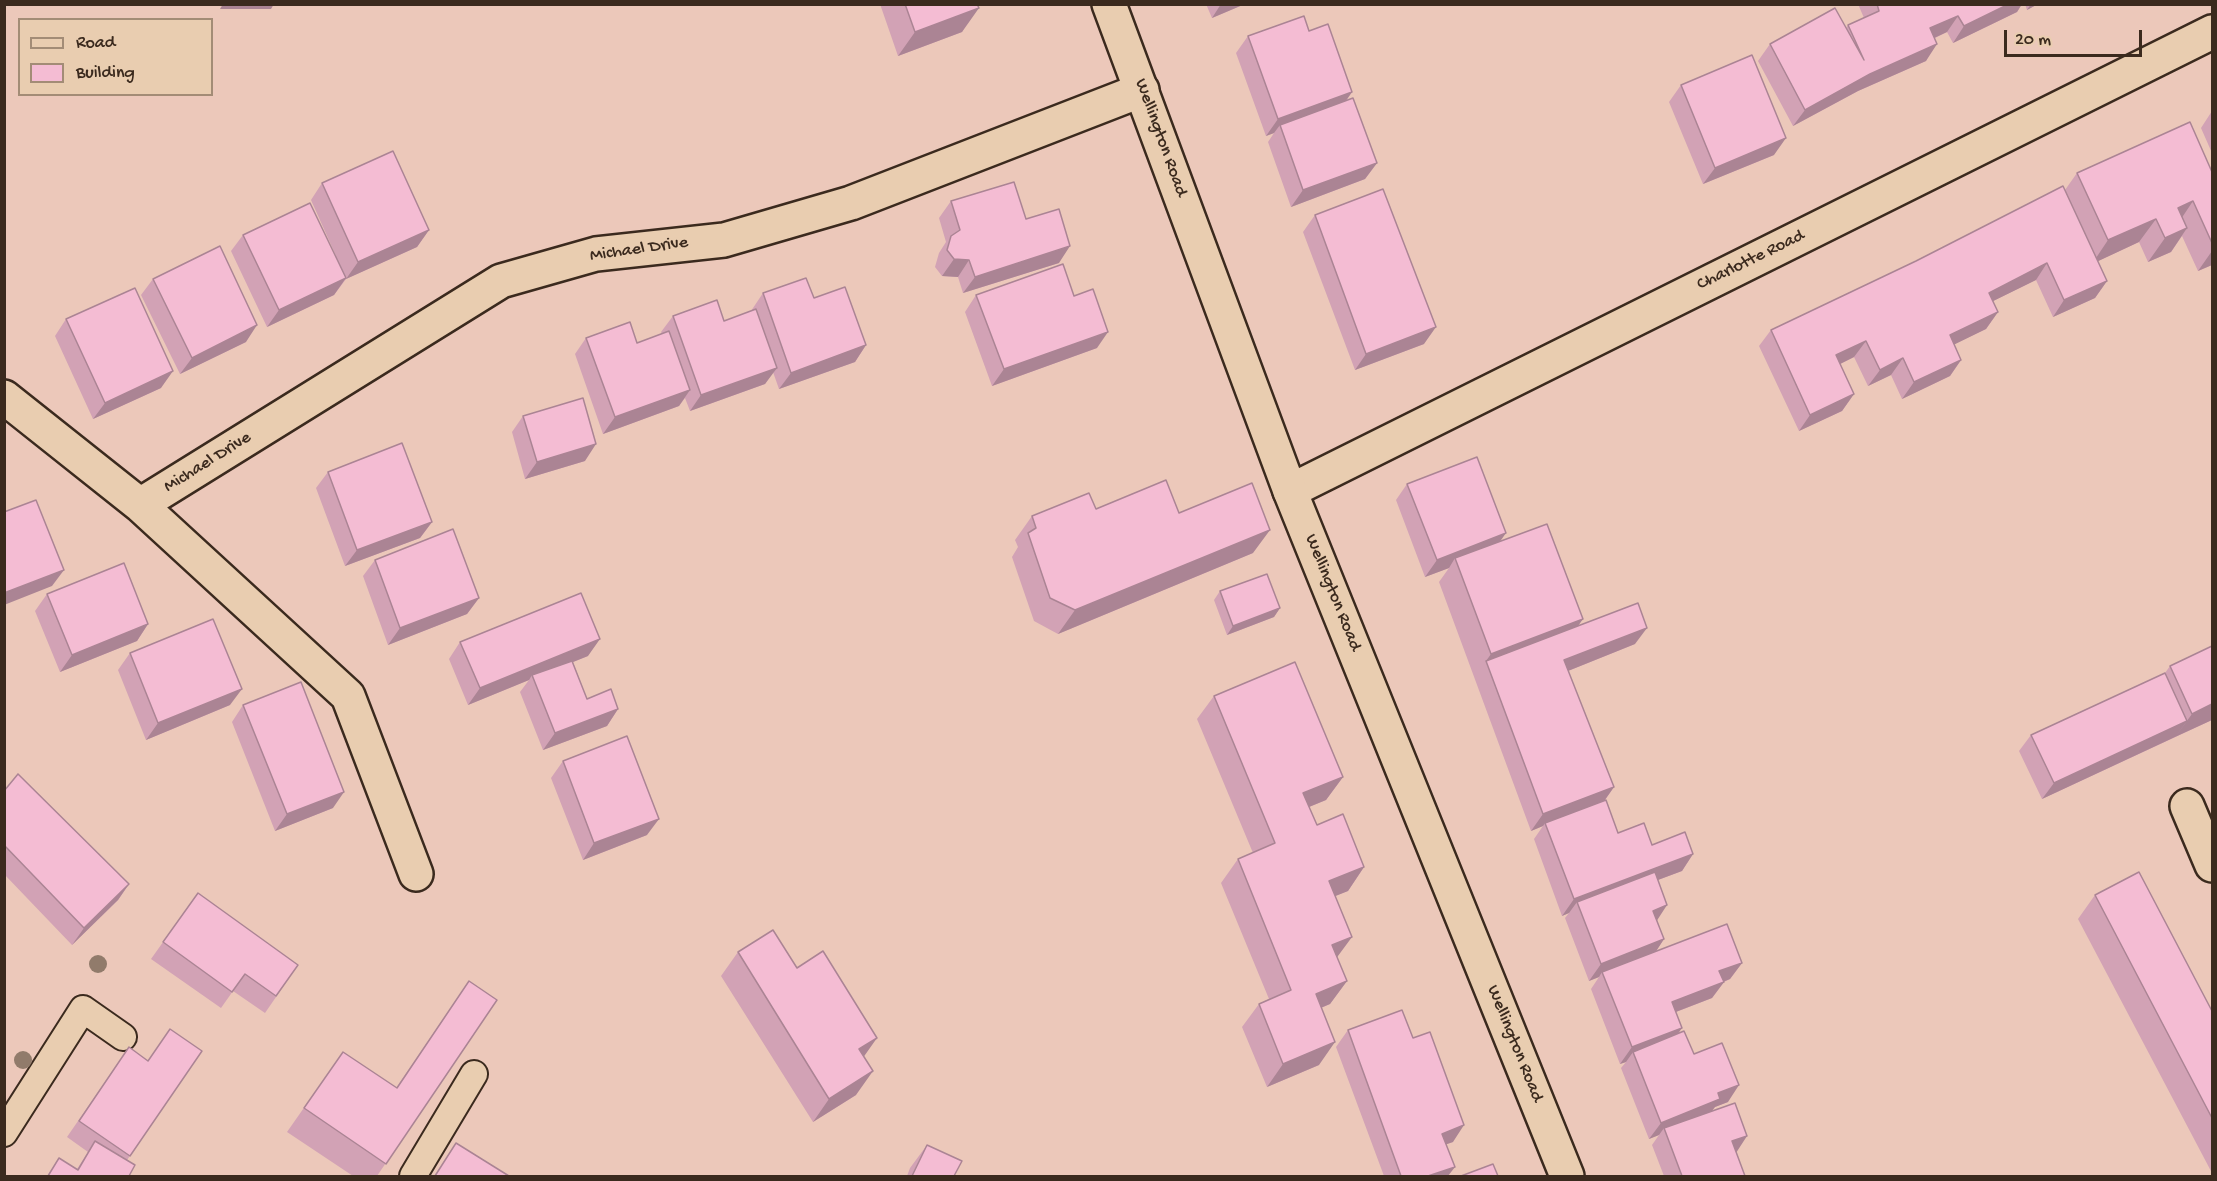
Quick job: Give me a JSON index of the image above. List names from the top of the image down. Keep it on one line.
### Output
{"streets":{"street":["Wellington Road","Michael Drive","Charlotte Road"]},"crossings":[["Wellington Road","Michael Drive"],["Wellington Road","Charlotte Road"]],"legend":["Road","Building"],"scale_bar":"20 m"}
